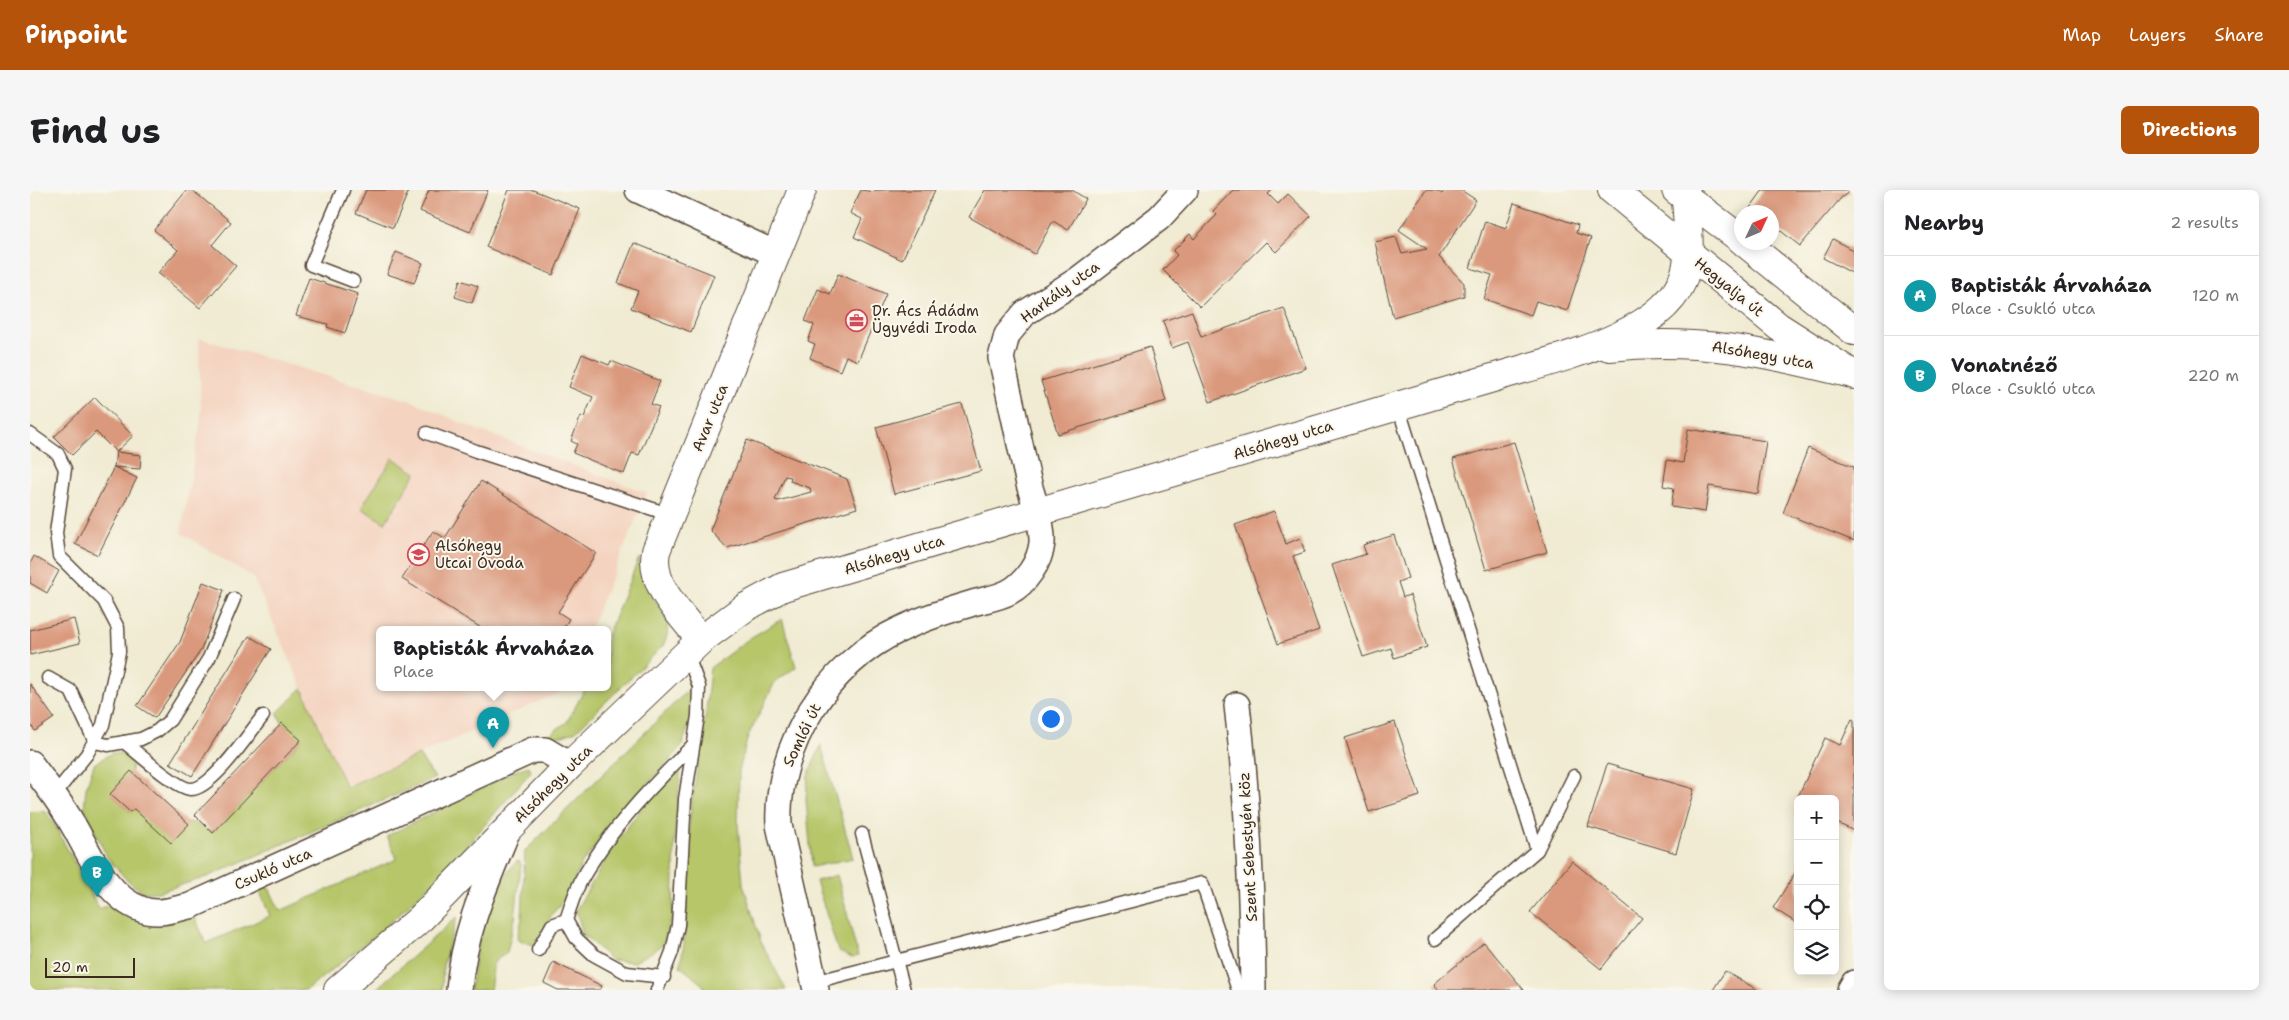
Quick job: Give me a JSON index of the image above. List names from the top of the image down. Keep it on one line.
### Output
{"streets":{"street":["Hegyalja út","Harkály utca","Alsóhegy utca","Avar utca","Somlói út","Szent Sebestyén köz","Csukló utca"]},"crossings":[["Hegyalja út","Alsóhegy utca"],["Harkály utca","Alsóhegy utca"],["Harkály utca","Somlói út"],["Alsóhegy utca","Avar utca"],["Alsóhegy utca","Somlói út"],["Alsóhegy utca","Csukló utca"]],"places":{"office":["Dr. Ács Ádádm Ügyvédi Iroda"],"school or university":["Alsóhegy Utcai Óvoda"]},"scale_bar":"20 m","north":"top right","page":{"header":"Pinpoint","nav":["Map","Layers","Share"],"buttons":"Directions","title":"Find us","heading":["Nearby","2 results"],"list":[{"mark":"A","name":"Baptisták Árvaháza","note":"Place · Csukló utca","value":"120 m"},{"mark":"B","name":"Vonatnéző","note":"Place · Csukló utca","value":"220 m"}],"popup":["Baptisták Árvaháza","Place"],"pins":["A","B"],"map_buttons":["+","−"],"scale":"20 m"}}
